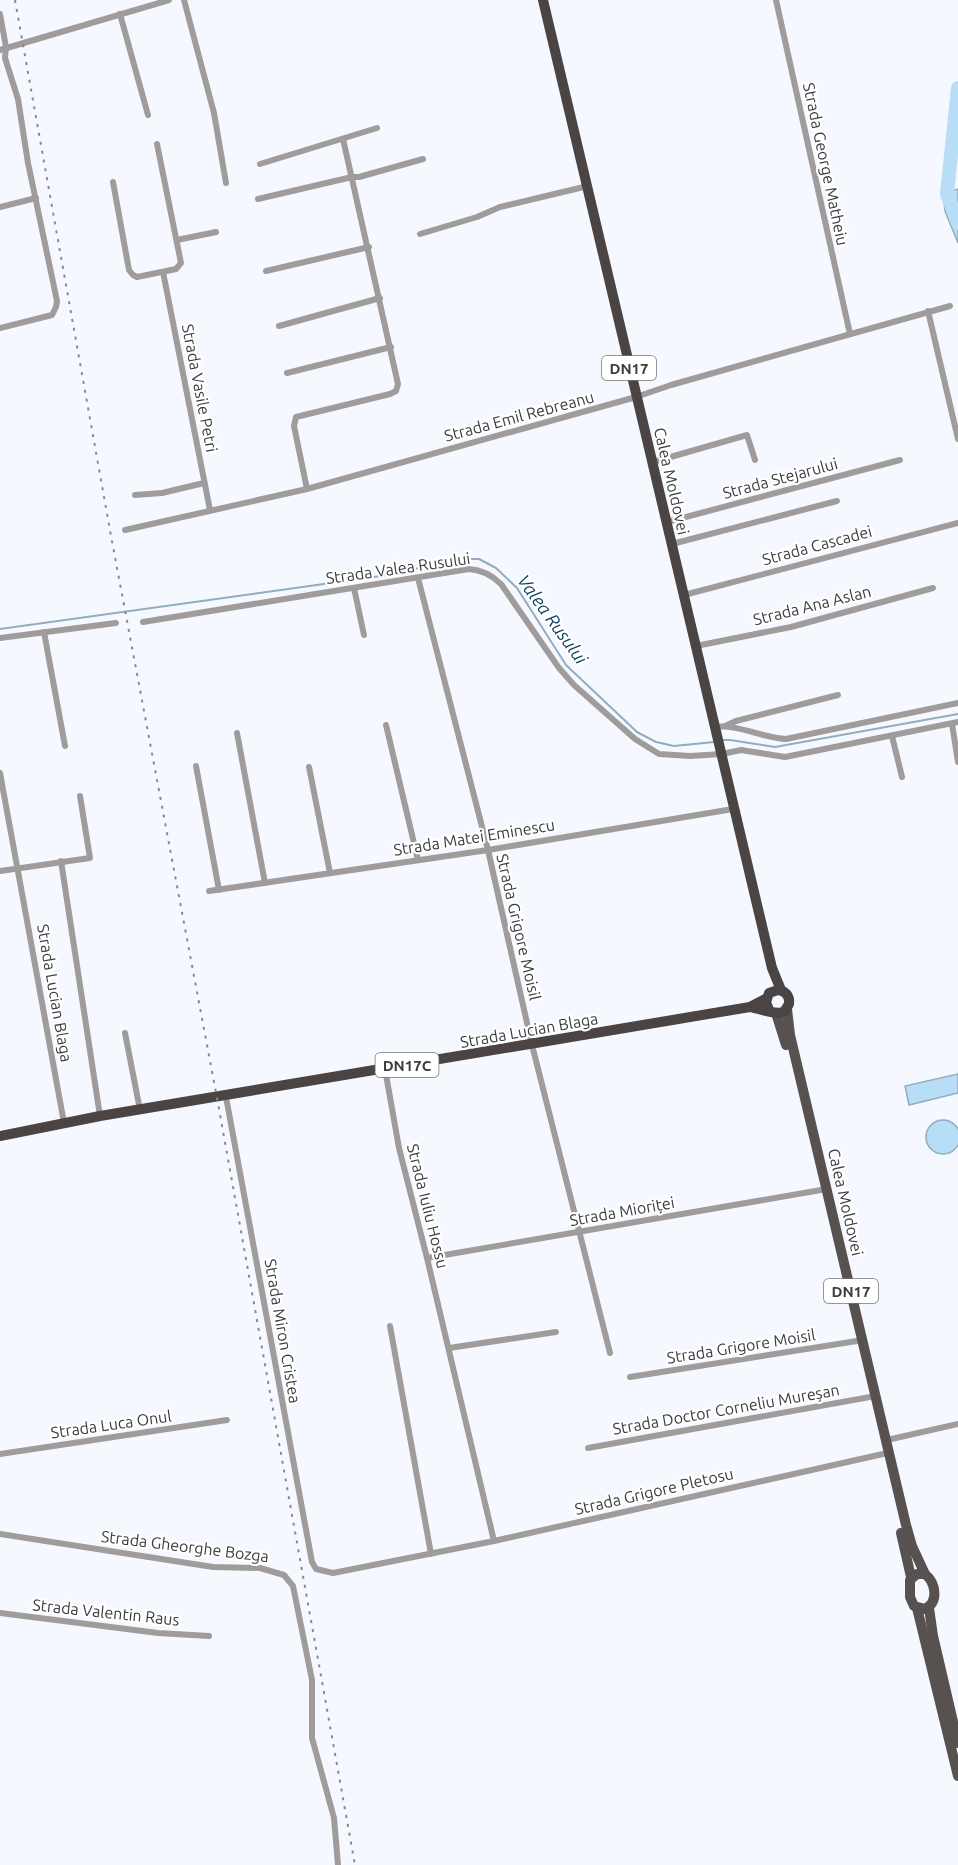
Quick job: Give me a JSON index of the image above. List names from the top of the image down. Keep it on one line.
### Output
{"streets":{"highway":["DN17","Calea Moldovei","Strada Lucian Blaga","DN17C"],"street":["Strada George Matheiu","Strada Vasile Petri","Strada Emil Rebreanu","Strada Stejarului","Strada Cascadei","Strada Valea Rusului","Strada Ana Aslan","Strada Matei Eminescu","Strada Grigore Moisil","Strada Iuliu Hossu","Strada Mioriței","Strada Miron Cristea","Strada Doctor Corneliu Mureșan","Strada Luca Onul","Strada Grigore Pletosu","Strada Gheorghe Bozga","Strada Valentin Raus"]},"crossings":[["Strada George Matheiu","Strada Emil Rebreanu"],["DN17","Calea Moldovei"],["DN17","Strada Lucian Blaga"],["Strada Vasile Petri","Strada Emil Rebreanu"],["Strada Emil Rebreanu","Calea Moldovei"],["Strada Stejarului","Calea Moldovei"],["Calea Moldovei","Strada Cascadei"],["Calea Moldovei","Strada Valea Rusului"],["Calea Moldovei","Strada Ana Aslan"],["Calea Moldovei","Strada Matei Eminescu"],["Calea Moldovei","Strada Grigore Moisil"],["Calea Moldovei","Strada Lucian Blaga"],["Calea Moldovei","Strada Mioriței"],["Calea Moldovei","Strada Doctor Corneliu Mureșan"],["Calea Moldovei","Strada Grigore Pletosu"],["Strada Valea Rusului","Strada Grigore Moisil"],["Strada Matei Eminescu","Strada Grigore Moisil"],["Strada Grigore Moisil","Strada Lucian Blaga"],["Strada Grigore Moisil","Strada Mioriței"],["Strada Lucian Blaga","Strada Iuliu Hossu"],["Strada Lucian Blaga","Strada Miron Cristea"],["Strada Iuliu Hossu","Strada Mioriței"],["Strada Iuliu Hossu","Strada Grigore Pletosu"],["Strada Miron Cristea","Strada Grigore Pletosu"]],"water":["Valea Rusului"]}
